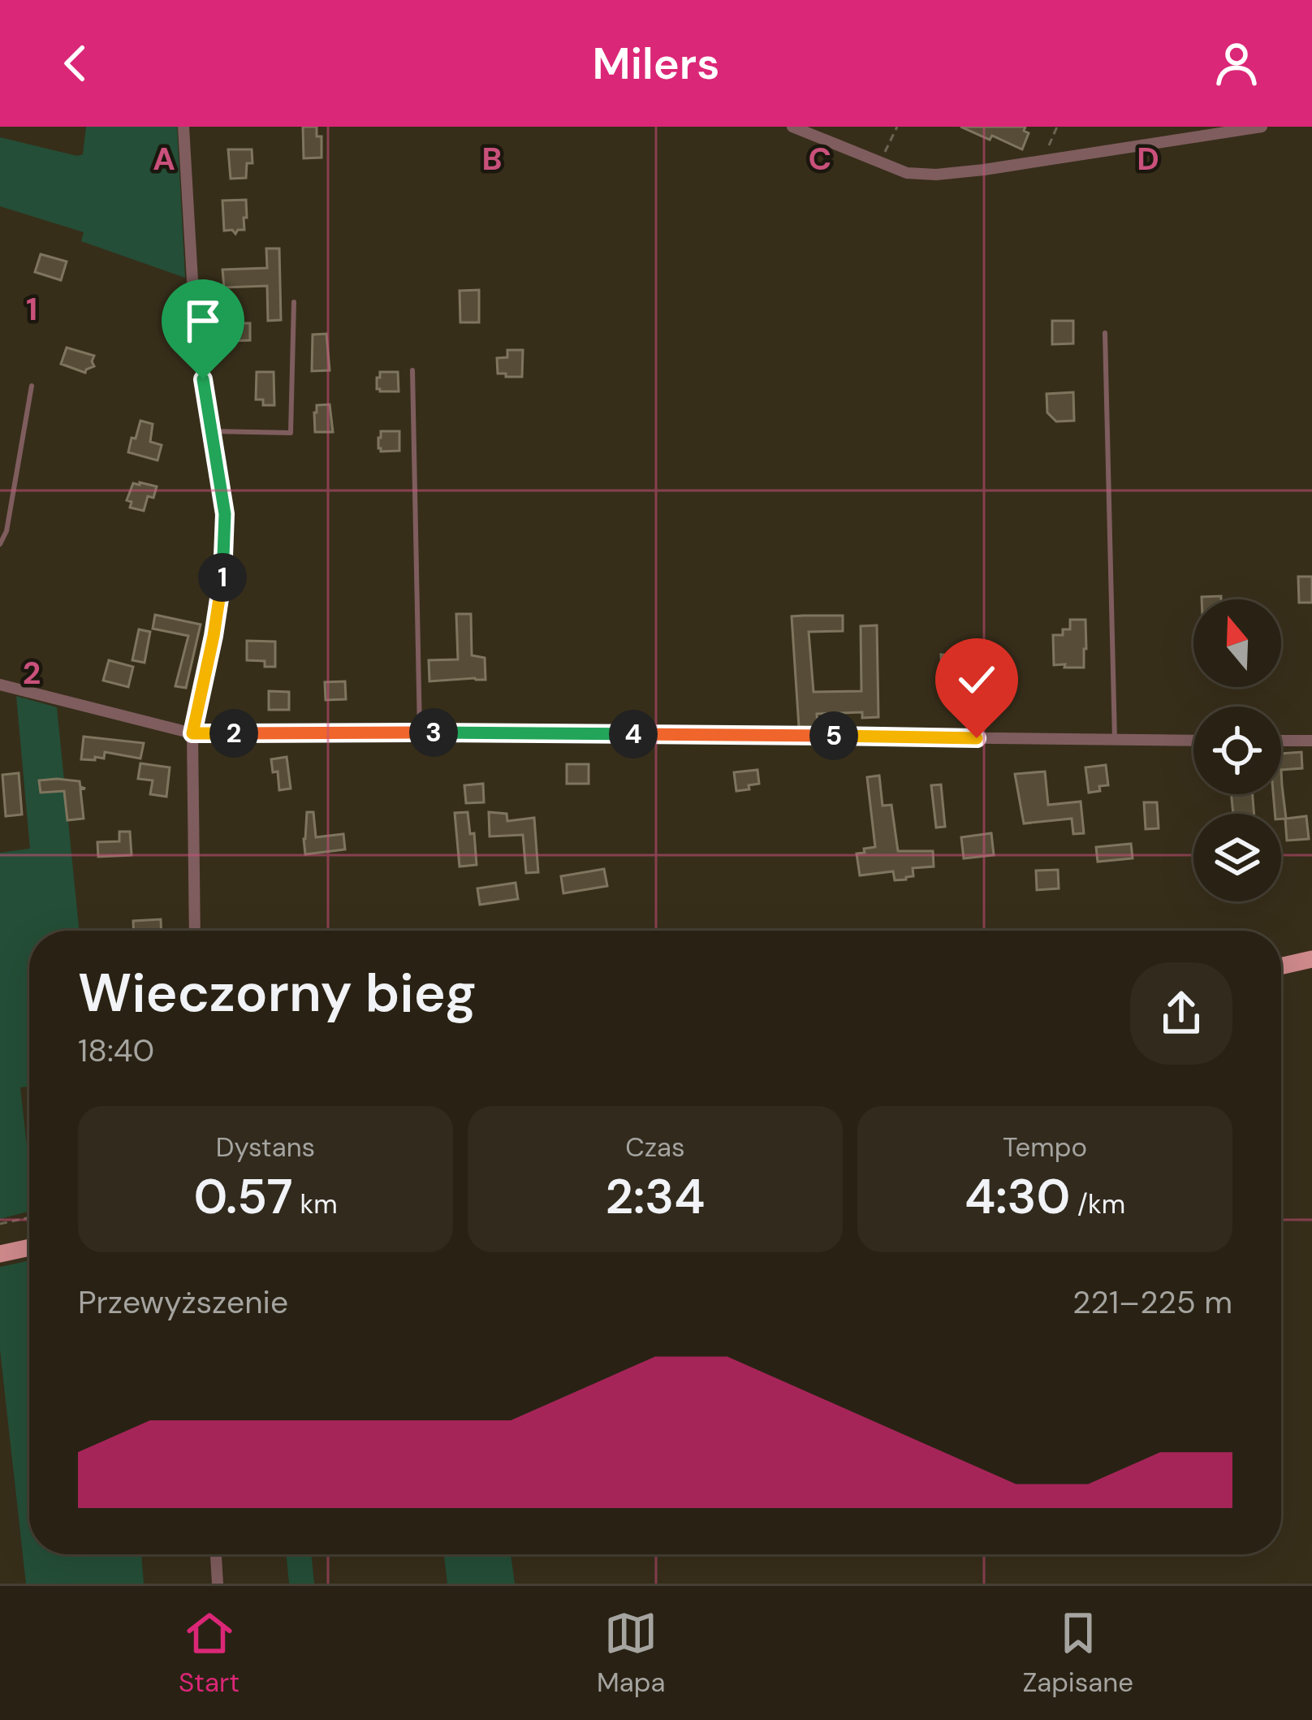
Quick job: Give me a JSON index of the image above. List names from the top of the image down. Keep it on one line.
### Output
{"north":"top","page":{"header":"Milers","pins":["1","3","2","4","5"],"heading":["Wieczorny bieg","18:40"],"stats":[["Dystans","0.57 km"],["Czas","2:34"],["Tempo","4:30 /km"]],"chart":["Przewyższenie","221–225 m"],"tabs":["Start","Mapa","Zapisane"]},"grid":{"columns":["A","B","C","D"],"rows":["1","2"]}}
